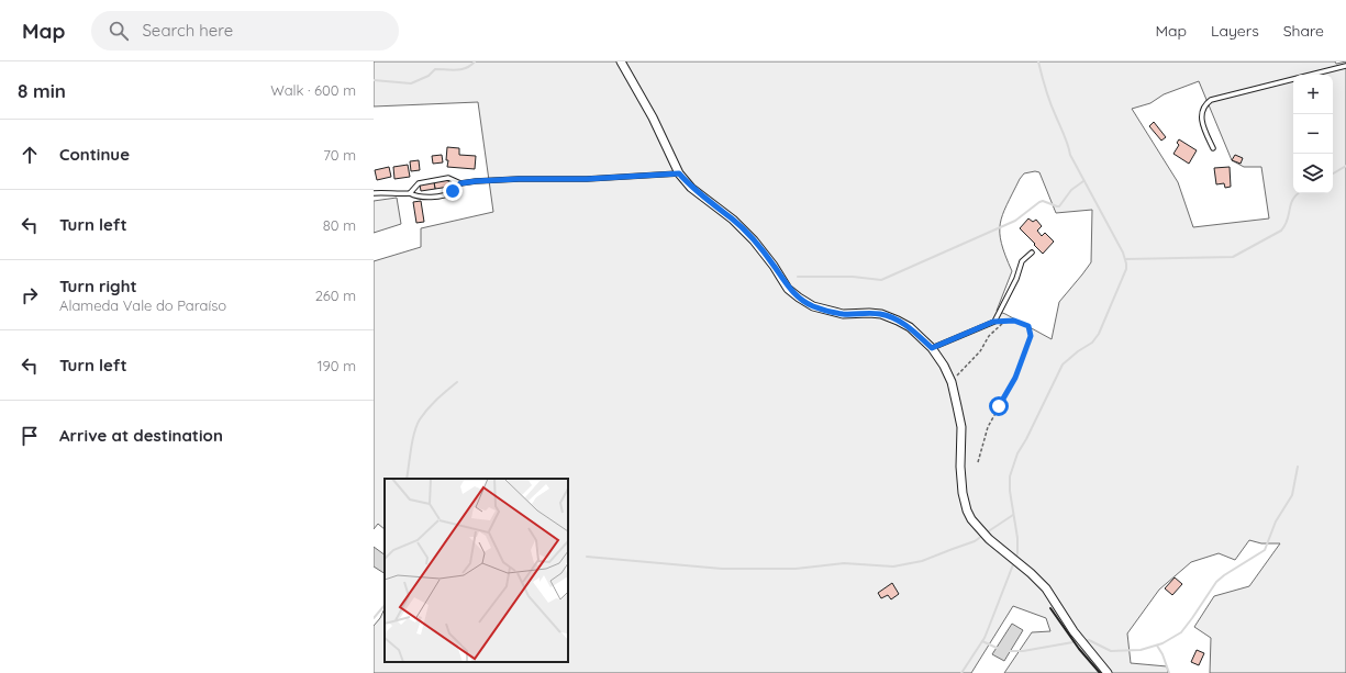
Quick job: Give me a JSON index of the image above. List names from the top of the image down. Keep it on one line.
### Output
{"page":{"header":"Map","search":"Search here","nav":["Map","Layers","Share"],"heading":["8 min","Walk · 600 m"],"map_buttons":["+","−"],"list":[["Continue","70 m"],["Turn left","80 m"],["Turn right","Alameda Vale do Paraíso","260 m"],["Turn left","190 m"],"Arrive at destination"]}}
